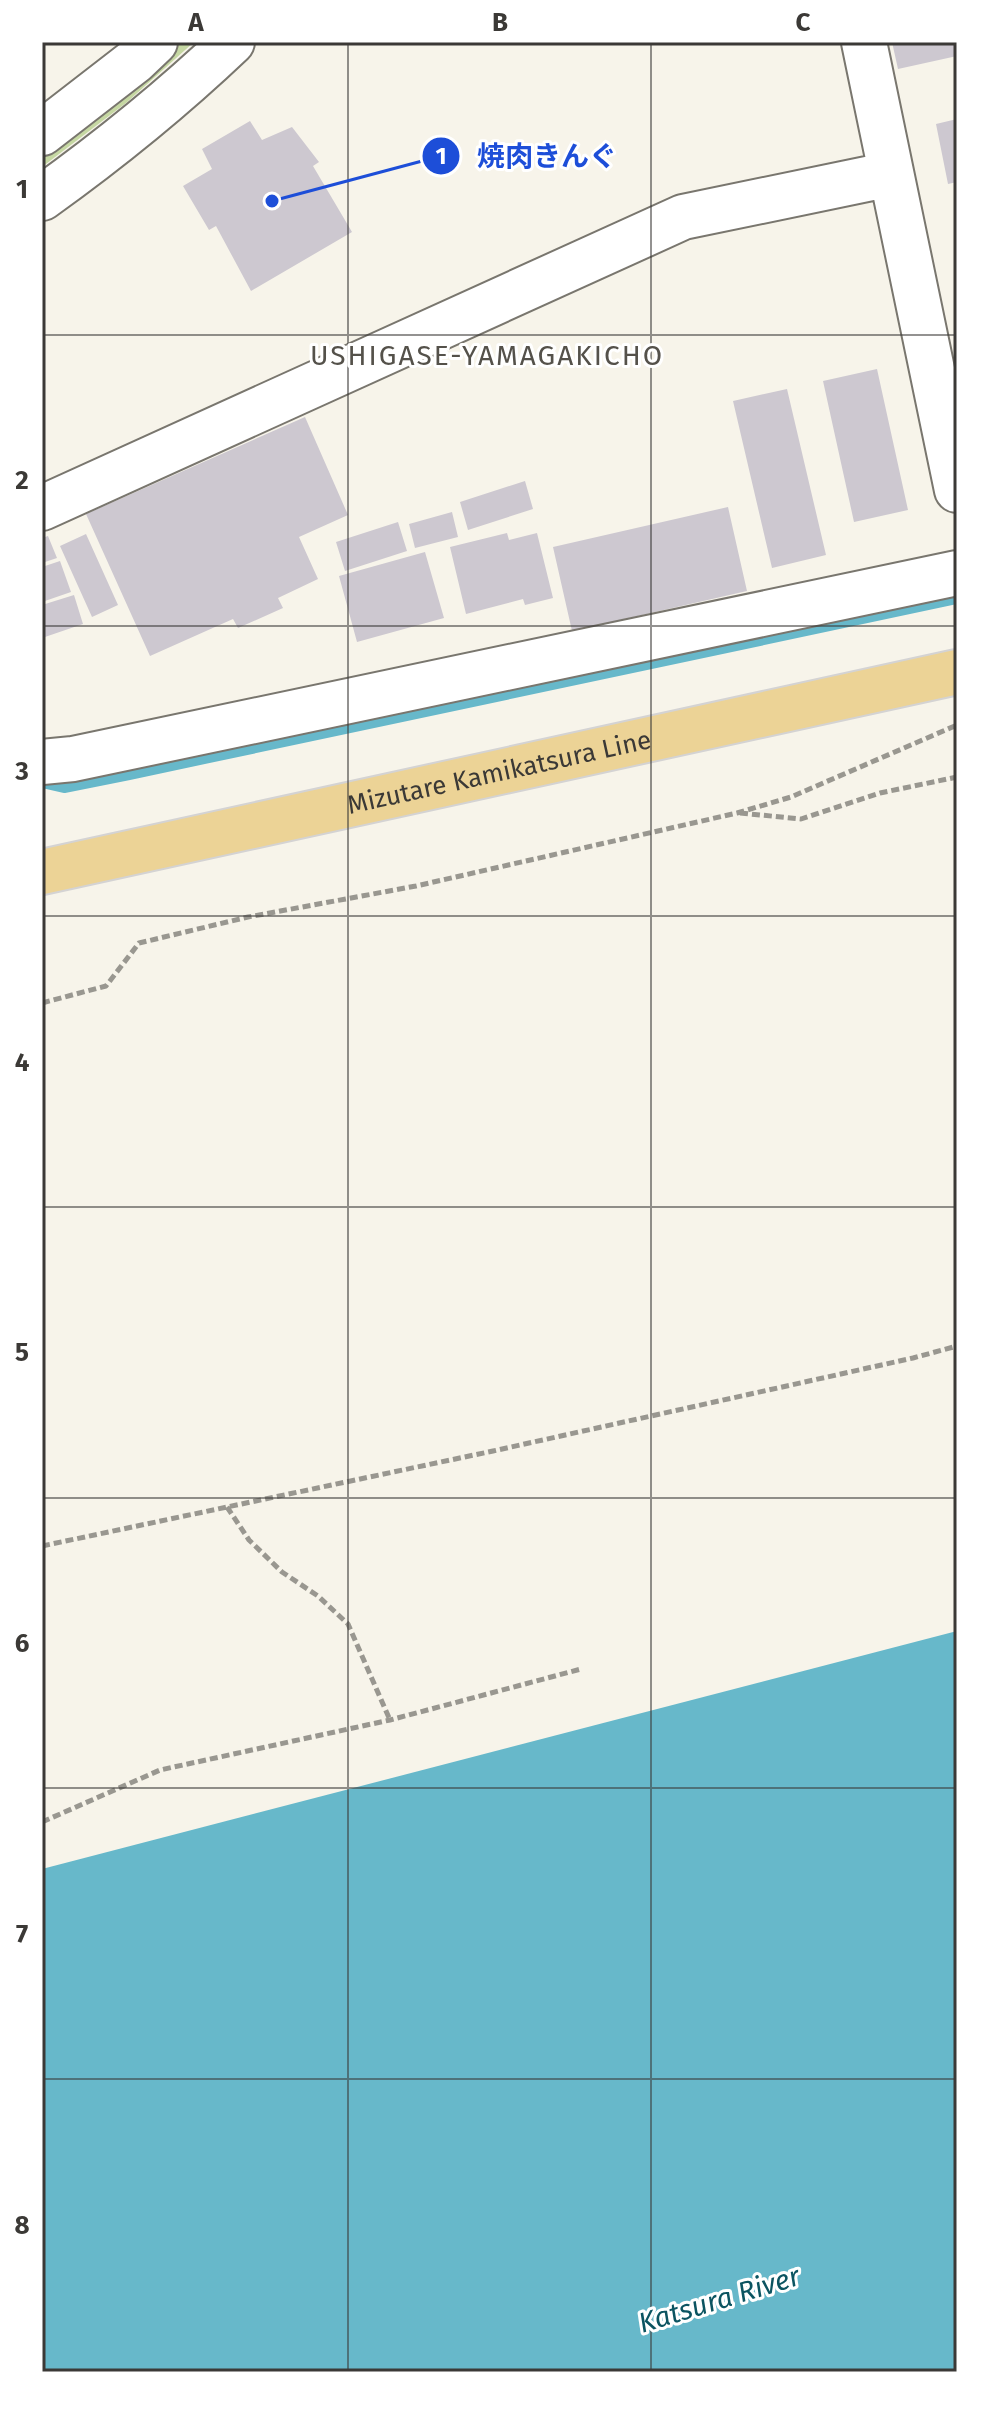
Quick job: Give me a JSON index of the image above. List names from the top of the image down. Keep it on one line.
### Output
{"streets":{"main road":["Mizutare Kamikatsura Line"]},"districts":["USHIGASE-YAMAGAKICHO"],"water":["Katsura River"],"places":["焼肉きんぐ"],"grid":{"columns":["A","B","C"],"rows":["1","2","3","4","5","6","7","8"]}}
